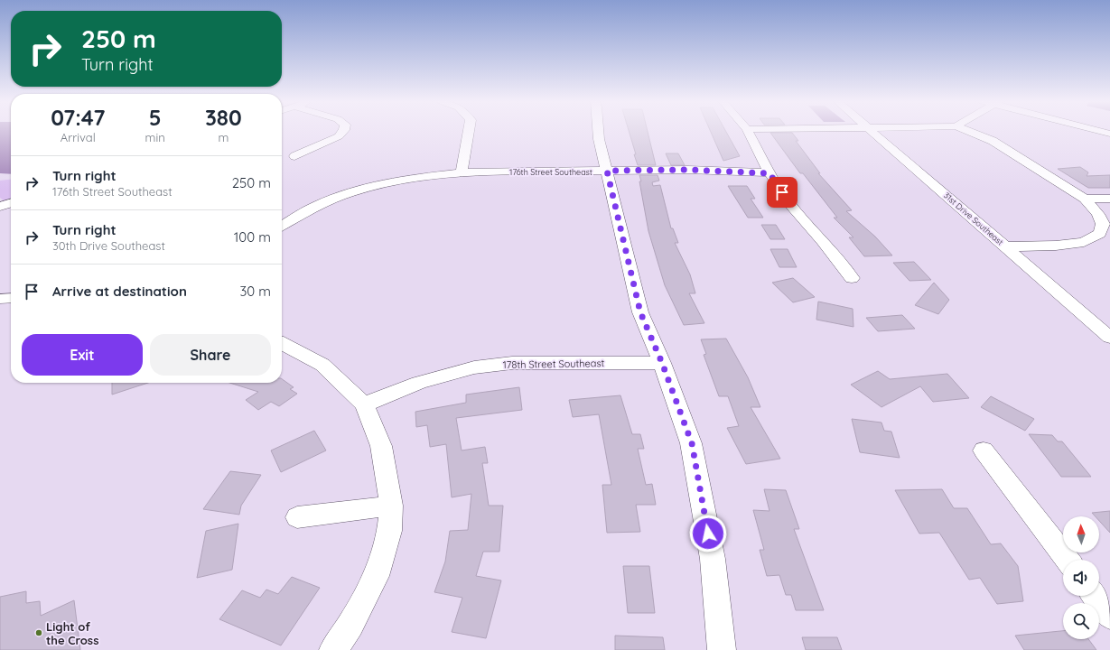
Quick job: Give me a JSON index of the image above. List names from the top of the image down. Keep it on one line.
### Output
{"streets":{"street":["176th Street Southeast","31st Drive Southeast","178th Street Southeast"]},"places":["Light of the Cross"],"north":"top","page":{"turn":["250 m","Turn right"],"eta":["07:47","Arrival","5","min","380","m"],"list":[{"name":"Turn right","note":"176th Street Southeast","value":"250 m"},{"name":"Turn right","note":"30th Drive Southeast","value":"100 m"},{"name":"Arrive at destination","value":"30 m"}],"buttons":["Exit","Share"]}}
